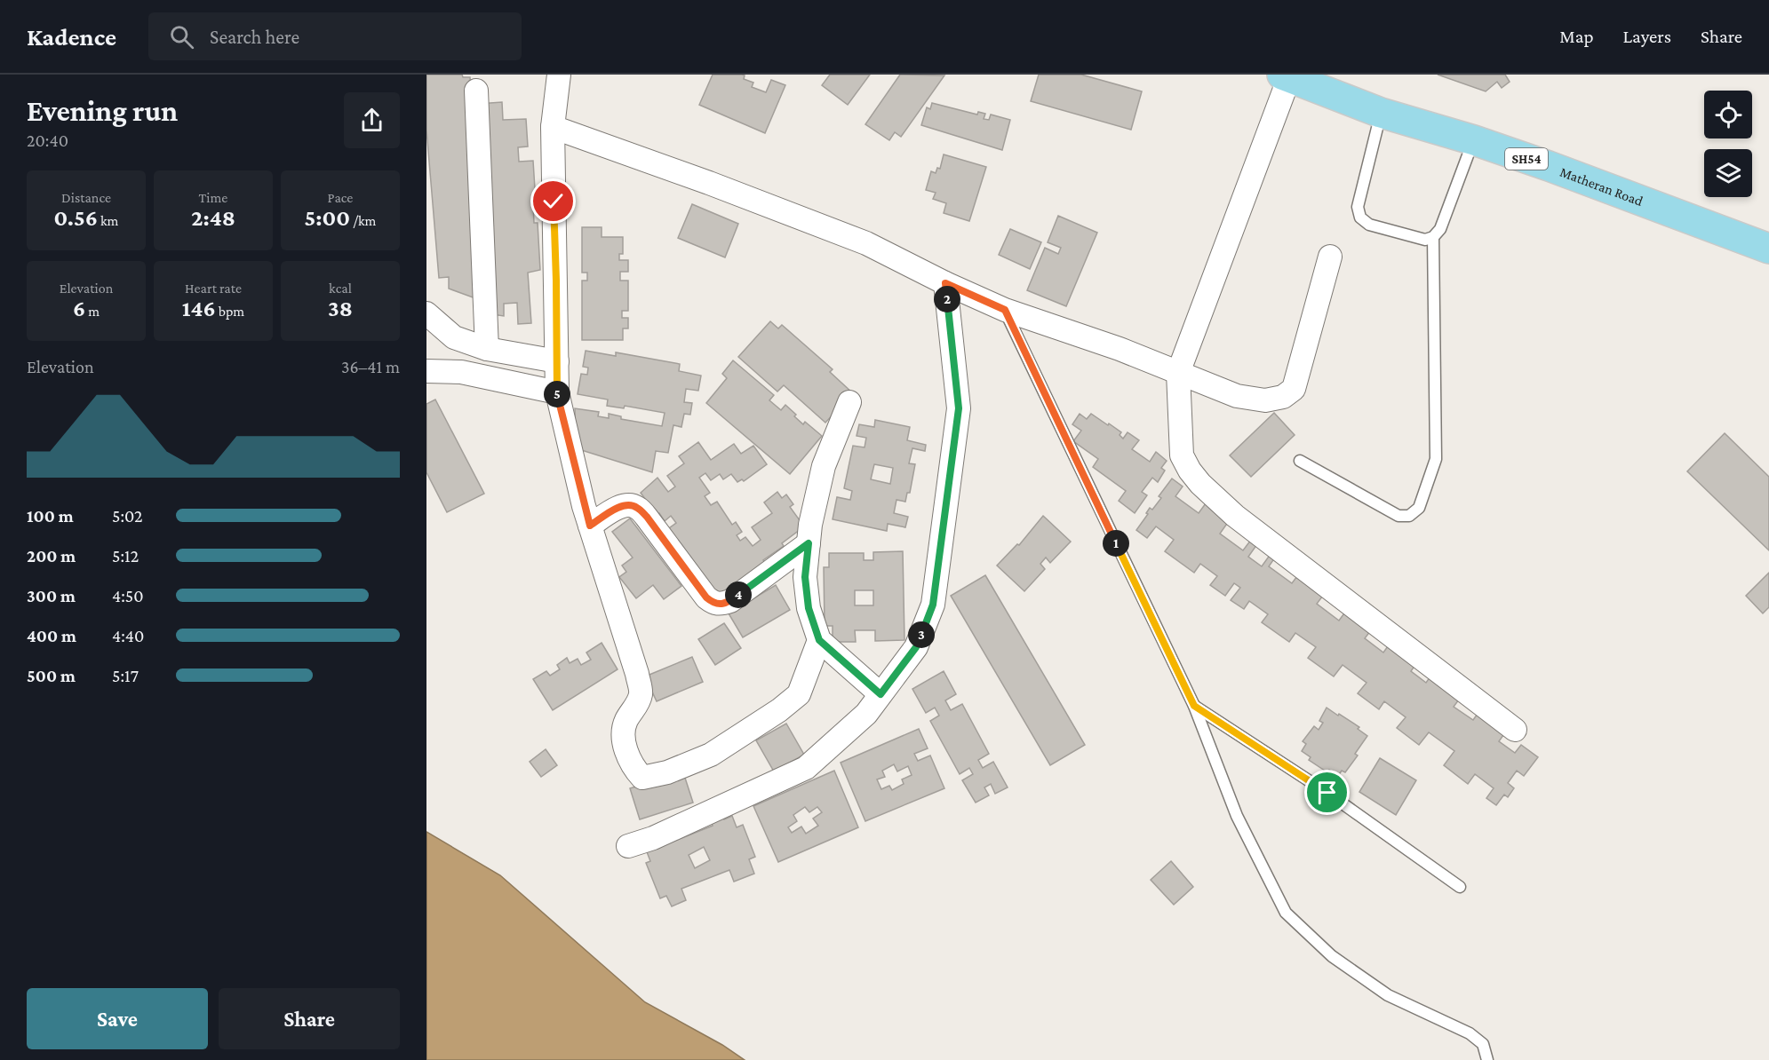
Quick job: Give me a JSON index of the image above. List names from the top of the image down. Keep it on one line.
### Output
{"streets":{"main road":["SH54","Matheran Road"]},"page":{"header":"Kadence","search":"Search here","nav":["Map","Layers","Share"],"heading":["Evening run","20:40"],"stats":[["Distance","0.56 km"],["Time","2:48"],["Pace","5:00 /km"],["Elevation","6 m"],["Heart rate","146 bpm"],["kcal","38"]],"pins":["2","5","1","4","3"],"chart":["Elevation","36–41 m"],"list":[{"name":"100 m","note":"5:02"},{"name":"200 m","note":"5:12"},{"name":"300 m","note":"4:50"},{"name":"400 m","note":"4:40"},{"name":"500 m","note":"5:17"}],"buttons":["Save","Share"]}}
